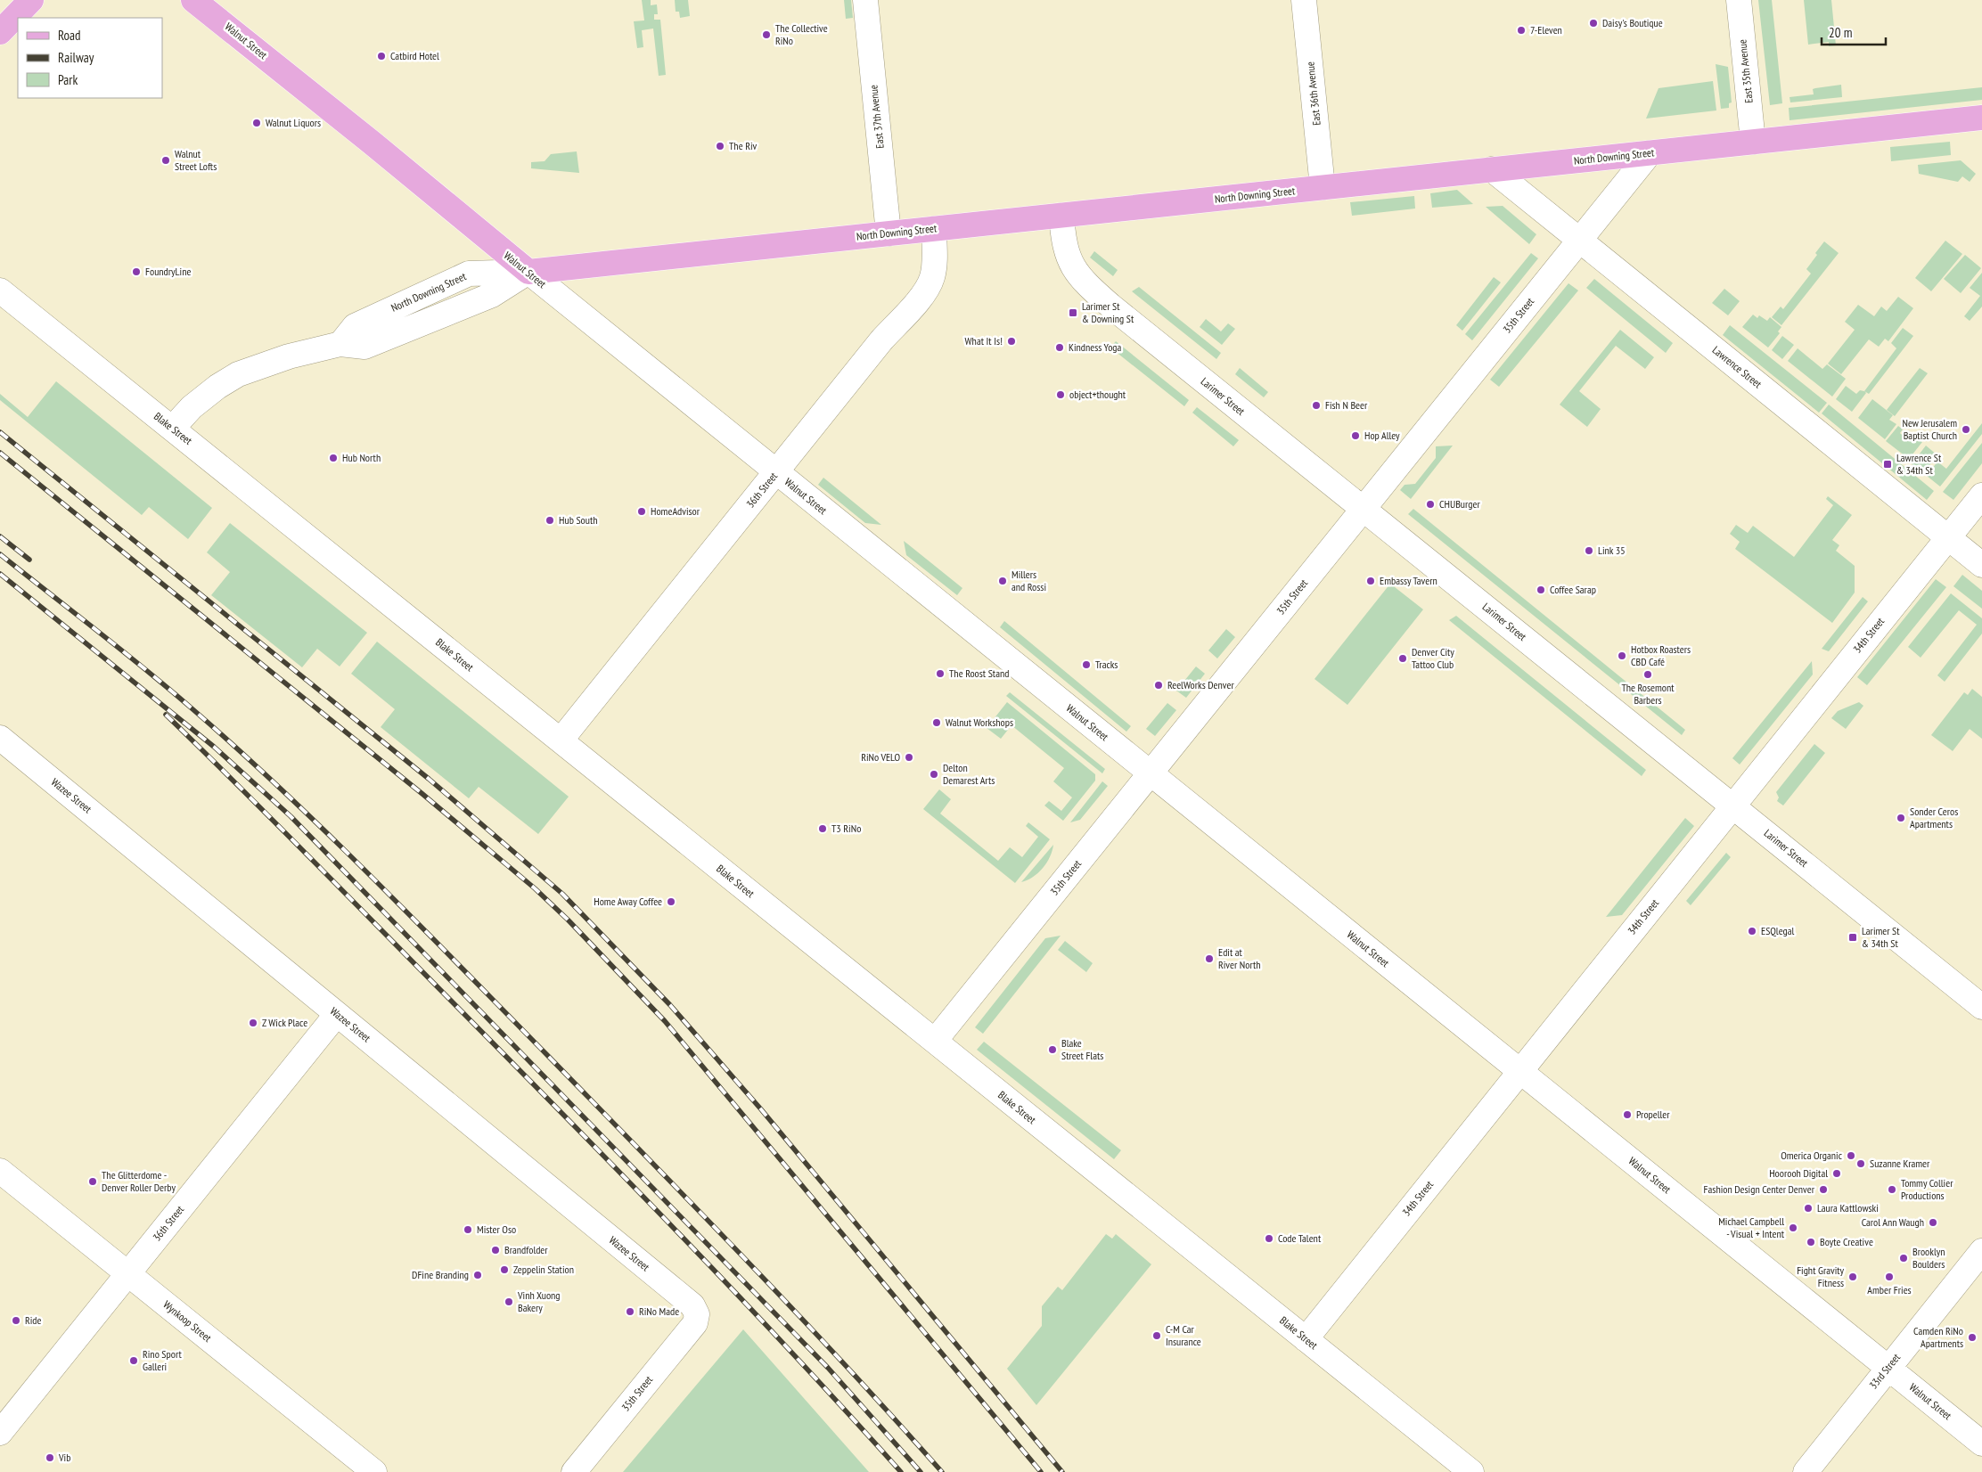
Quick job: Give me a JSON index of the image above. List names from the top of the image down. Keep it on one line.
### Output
{"streets":{"main road":["Walnut Street","North Downing Street"],"street":["East 35th Avenue","East 36th Avenue","East 37th Avenue","35th Street","Lawrence Street","Larimer Street","Blake Street","36th Street","34th Street","Wazee Street","Wynkoop Street","33rd Street"]},"crossings":[["Walnut Street","North Downing Street"],["Walnut Street","35th Street"],["Walnut Street","36th Street"],["Walnut Street","34th Street"],["Walnut Street","33rd Street"],["East 35th Avenue","North Downing Street"],["East 36th Avenue","North Downing Street"],["East 37th Avenue","North Downing Street"],["North Downing Street","35th Street"],["North Downing Street","Lawrence Street"],["North Downing Street","Larimer Street"],["North Downing Street","Blake Street"],["North Downing Street","36th Street"],["35th Street","Lawrence Street"],["35th Street","Larimer Street"],["35th Street","Blake Street"],["35th Street","Wazee Street"],["Lawrence Street","34th Street"],["Larimer Street","34th Street"],["Blake Street","36th Street"],["Blake Street","34th Street"],["36th Street","Wazee Street"],["36th Street","Wynkoop Street"]],"places":{"other":["Daisy's Boutique","7-Eleven","The Collective RiNo","Catbird Hotel","Walnut Liquors","The Riv","Walnut Street Lofts","FoundryLine","What It Is!","Kindness Yoga","object+thought","Fish N Beer","New Jerusalem Baptist Church","Hop Alley","Hub North","CHUBurger","HomeAdvisor","Hub South","Link 35","Millers and Rossi","Embassy Tavern","Coffee Sarap","Hotbox Roasters CBD Café","Denver City Tattoo Club","Tracks","The Roost Stand","The Rosemont Barbers","ReelWorks Denver","Walnut Workshops","RiNo VELO","Delton Demarest Arts","Sonder Ceros Apartments","T3 RiNo","Home Away Coffee","ESQlegal","Edit at River North","Z Wick Place","Blake Street Flats","Propeller","Omerica Organic","Suzanne Kramer","Hoorooh Digital","The Glitterdome - Denver Roller Derby","Fashion Design Center Denver","Tommy Collier Productions","Laura Kattlowski","Carol Ann Waugh","Michael Campbell - Visual + Intent","Mister Oso","Code Talent","Boyte Creative","Brandfolder","Brooklyn Boulders","Zeppelin Station","DFine Branding","Fight Gravity Fitness","Amber Fries","Vinh Xuong Bakery","RiNo Made","Ride","C-M Car Insurance","Camden RiNo Apartments","Rino Sport Galleri","Vib"],"transit":["Larimer St & Downing St","Lawrence St & 34th St","Larimer St & 34th St"]},"legend":["Road","Railway","Park"],"scale_bar":"20 m"}
